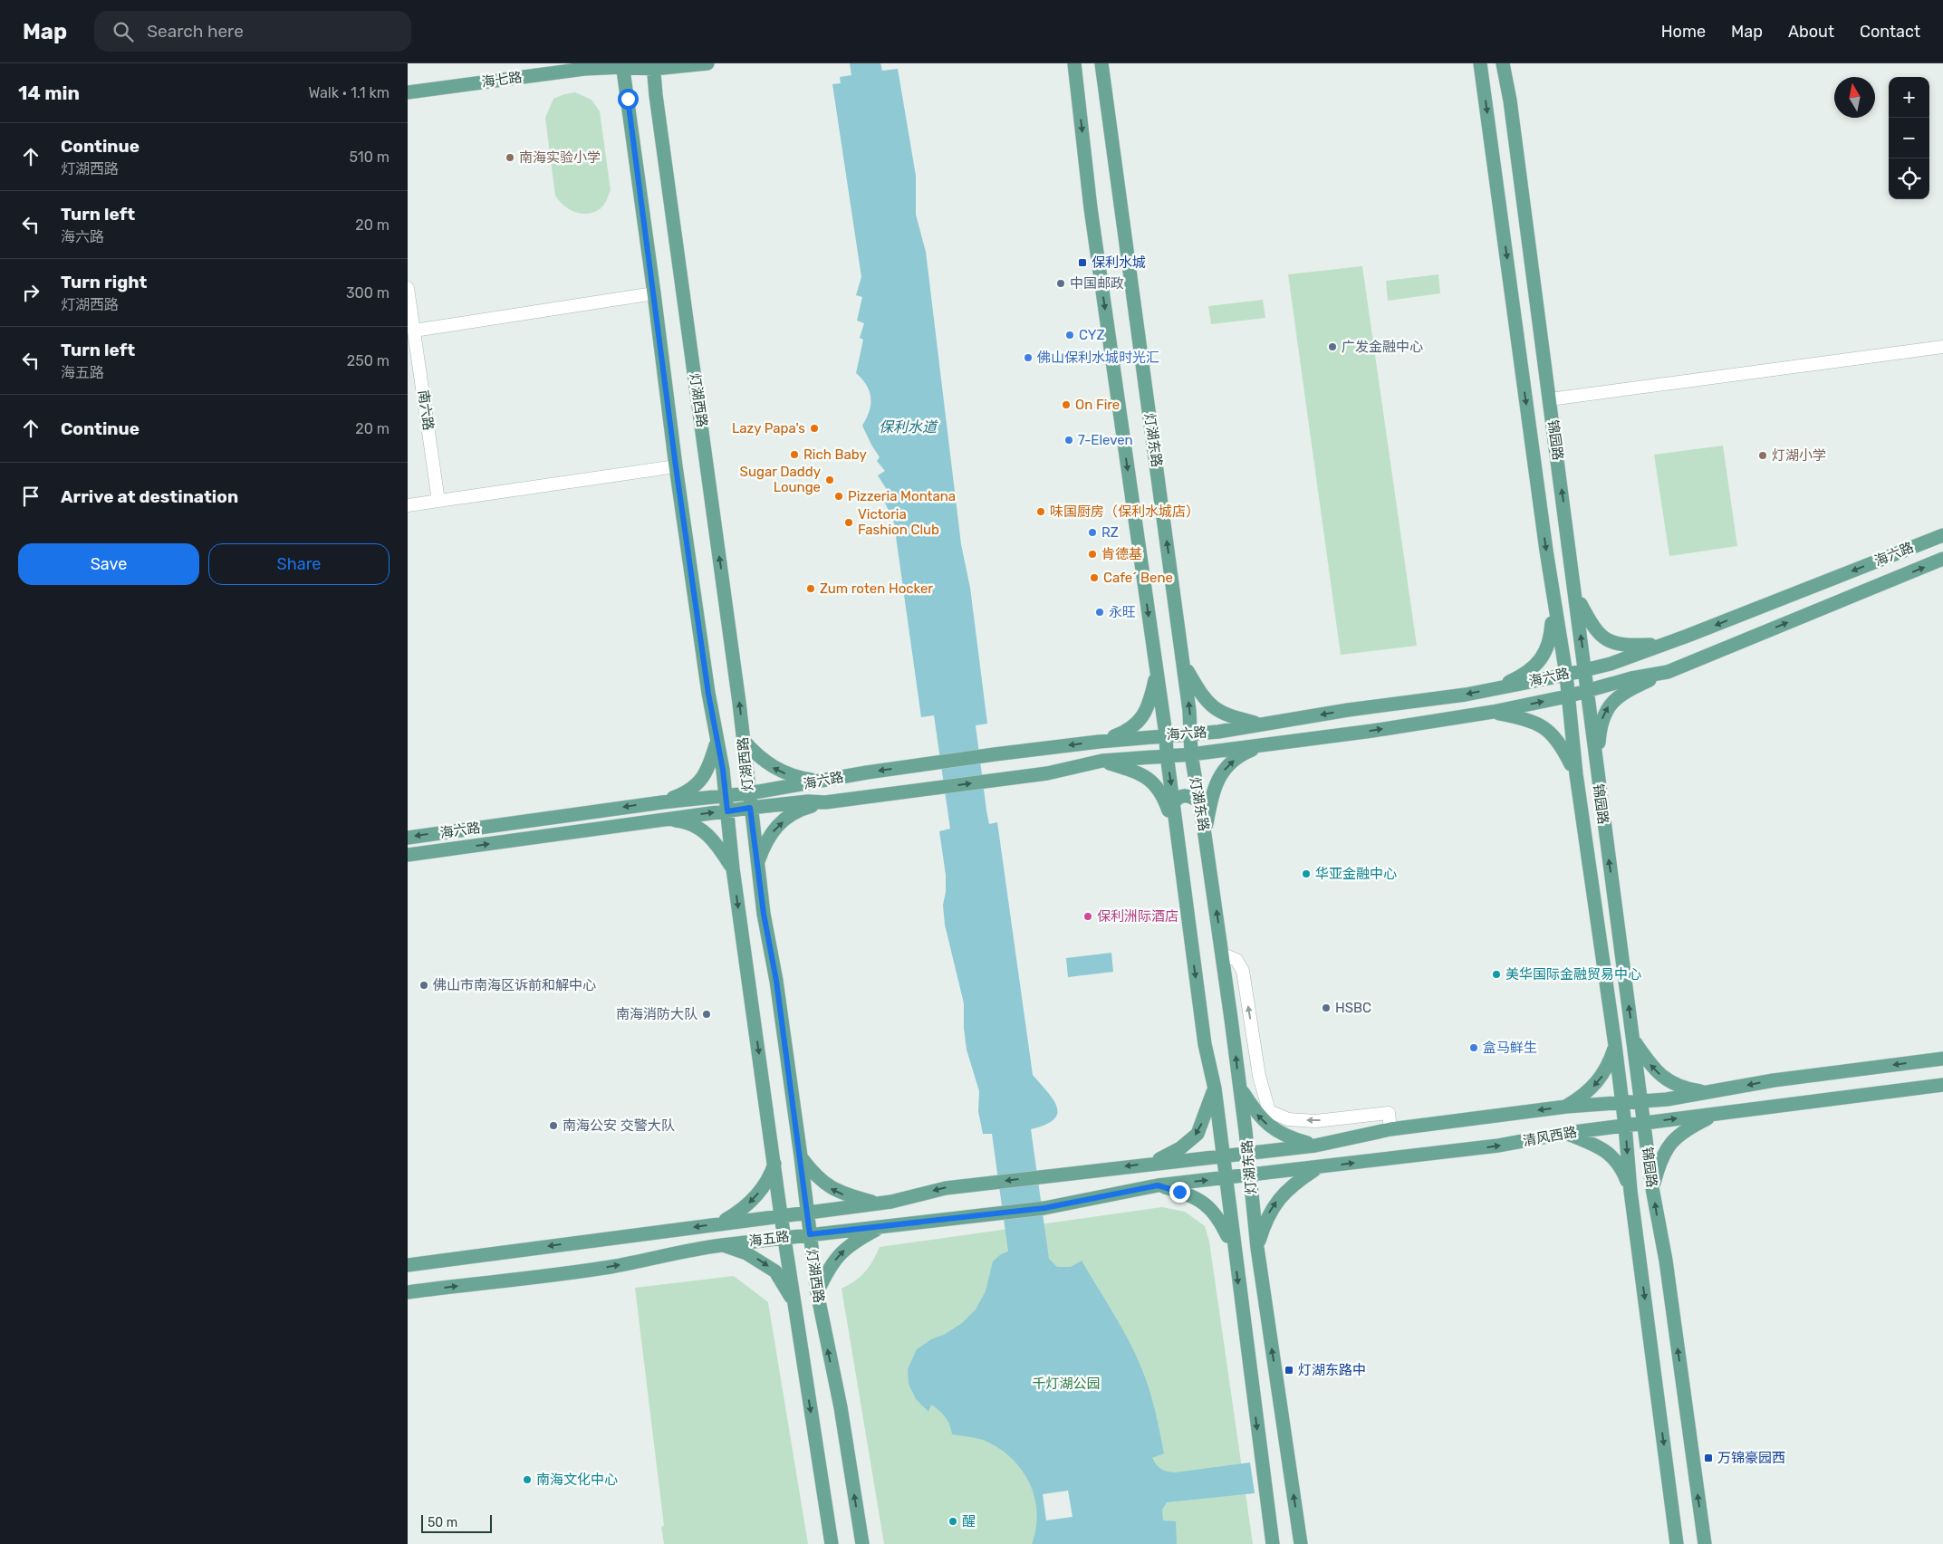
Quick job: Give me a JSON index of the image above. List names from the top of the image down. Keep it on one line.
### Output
{"streets":{"main road":["海七路","灯湖西路","灯湖东路","锦园路","海六路","清风西路","海五路"],"street":["南六路"]},"crossings":[["海七路","灯湖西路"],["灯湖西路","海六路"],["灯湖西路","清风西路"],["灯湖西路","海五路"],["灯湖东路","海六路"],["灯湖东路","清风西路"],["锦园路","海六路"],["锦园路","清风西路"],["清风西路","海五路"]],"one_way":["海五路"],"water":["保利水道"],"parks":["千灯湖公园"],"places":{"other":["南海实验小学","中国邮政","CYZ","广发金融中心","佛山保利水城时光汇","On Fire","Lazy Papa's","7-Eleven","Rich Baby","灯湖小学","Sugar Daddy Lounge","Pizzeria Montana","味国厨房（保利水城店）","Victoria Fashion Club","RZ","肯德基","Cafe´ Bene","Zum roten Hocker","永旺","华亚金融中心","保利洲际酒店","美华国际金融贸易中心","佛山市南海区诉前和解中心","HSBC","南海消防大队","盒马鲜生","南海公安 交警大队","南海文化中心","醒"],"transit":["保利水城","灯湖东路中","万锦豪园西"]},"scale_bar":"50 m","north":"top","page":{"header":"Map","search":"Search here","nav":["Home","Map","About","Contact"],"heading":["14 min","Walk · 1.1 km"],"map_buttons":["+","−"],"list":[["Continue","灯湖西路","510 m"],["Turn left","海六路","20 m"],["Turn right","灯湖西路","300 m"],["Turn left","海五路","250 m"],["Continue","20 m"],"Arrive at destination"],"buttons":["Save","Share"],"scale":"50 m"}}
